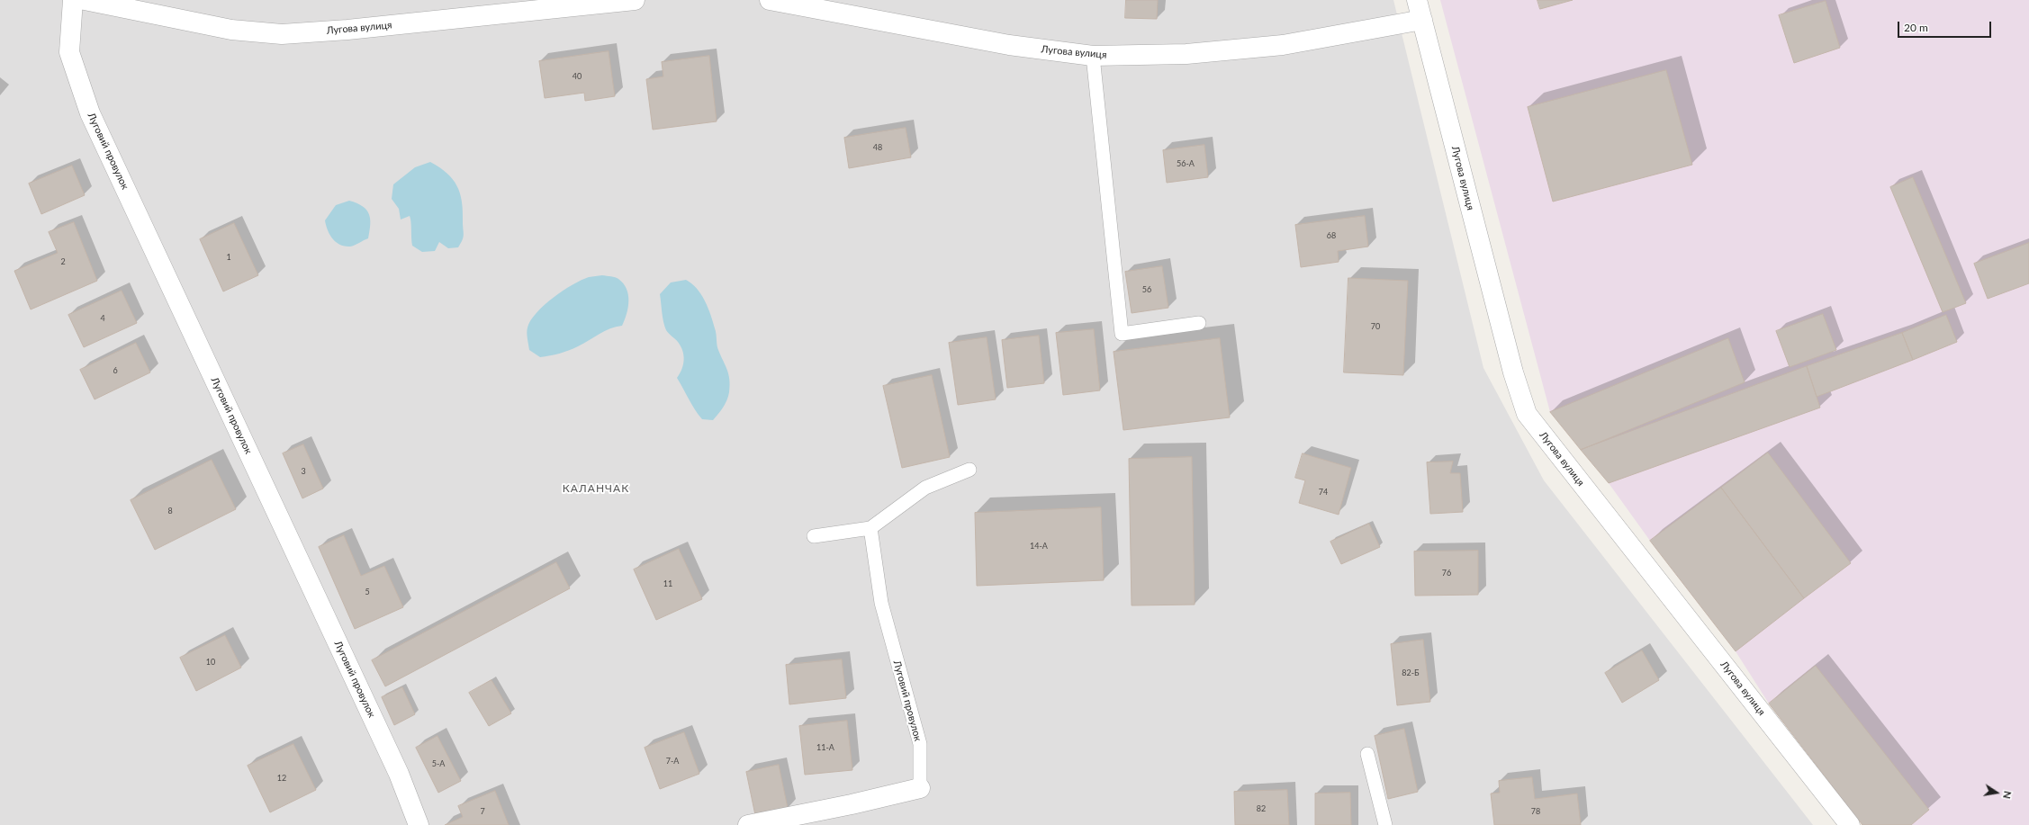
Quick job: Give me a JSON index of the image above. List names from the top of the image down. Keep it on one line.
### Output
{"streets":{"street":["Лугова вулиця","Луговий провулок"]},"districts":["КАЛАНЧАК"],"house_numbers":["40","48","56-А","68","1","2","56","4","70","6","3","74","8","14-А","76","11","5","10","82-Б","11-А","7-А","5-А","12","82","7","78"],"scale_bar":"20 m","north":"right"}
